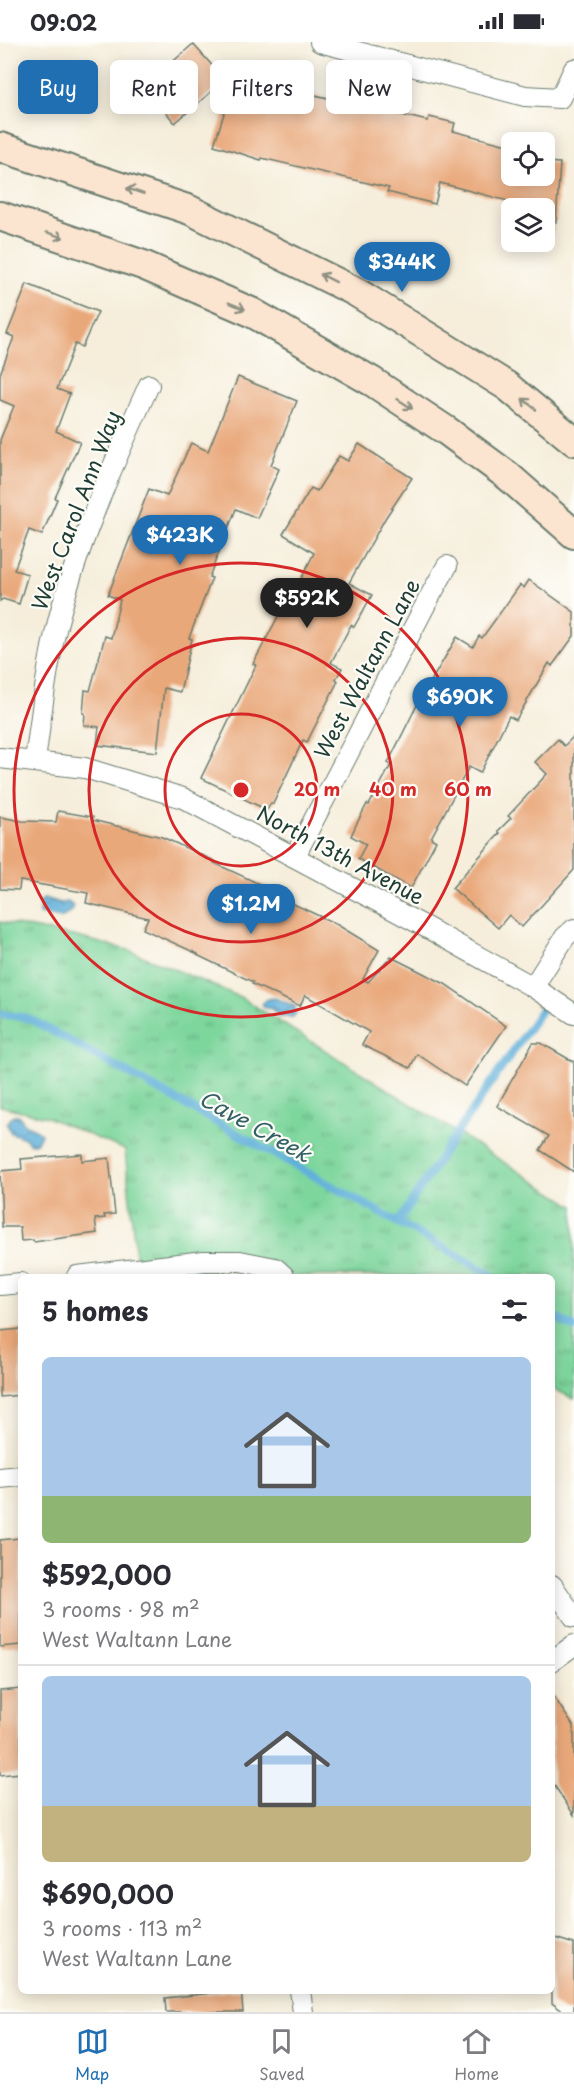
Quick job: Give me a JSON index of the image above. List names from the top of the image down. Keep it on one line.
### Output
{"streets":{"street":["West Carol Ann Way","West Waltann Lane","North 13th Avenue"]},"crossings":[["West Carol Ann Way","North 13th Avenue"],["West Waltann Lane","North 13th Avenue"]],"water":["Cave Creek"],"page":{"status":"09:02","chip":["Buy","Rent","Filters","New"],"price":["$344K","$423K","$592K","$690K","$1.2M"],"heading":"5 homes","list":[{"name":"$592,000","note":"3 rooms · 98 m² · West Waltann Lane"},{"name":"$690,000","note":"3 rooms · 113 m² · West Waltann Lane"}],"tabs":["Map","Saved","Home"]},"rings":["20 m","40 m","60 m"]}
